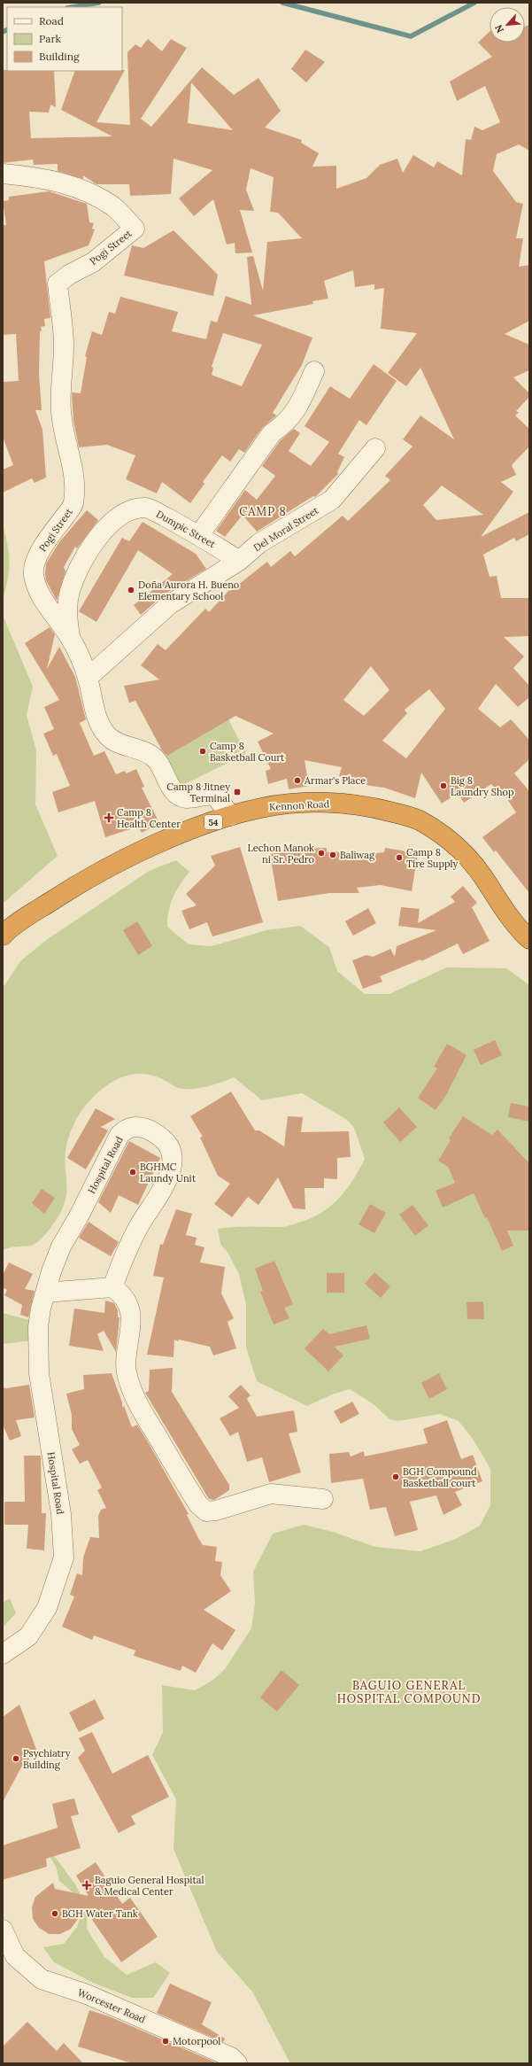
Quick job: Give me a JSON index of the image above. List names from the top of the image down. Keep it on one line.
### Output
{"streets":{"highway":["Kennon Road","54"],"street":["Pogi Street","Dumpic Street","Del Moral Street","Hospital Road","Worcester Road"]},"crossings":[["Pogi Street","Dumpic Street"],["Pogi Street","Del Moral Street"],["Pogi Street","Kennon Road"],["Dumpic Street","Del Moral Street"]],"districts":["CAMP 8","BAGUIO GENERAL HOSPITAL COMPOUND"],"places":{"other":["Doña Aurora H. Bueno Elementary School","Camp 8 Basketball Court","Armar's Place","Big 8 Laundry Shop","Lechon Manok ni Sr. Pedro","Baliwag","Camp 8 Tire Supply","BGHMC Laundy Unit","BGH Compound Basketball court","Psychiatry Building","BGH Water Tank","Motorpool"],"transit":["Camp 8 Jitney Terminal"],"health":["Camp 8 Health Center","Baguio General Hospital & Medical Center"]},"legend":["Road","Park","Building"],"north":"bottom left"}
